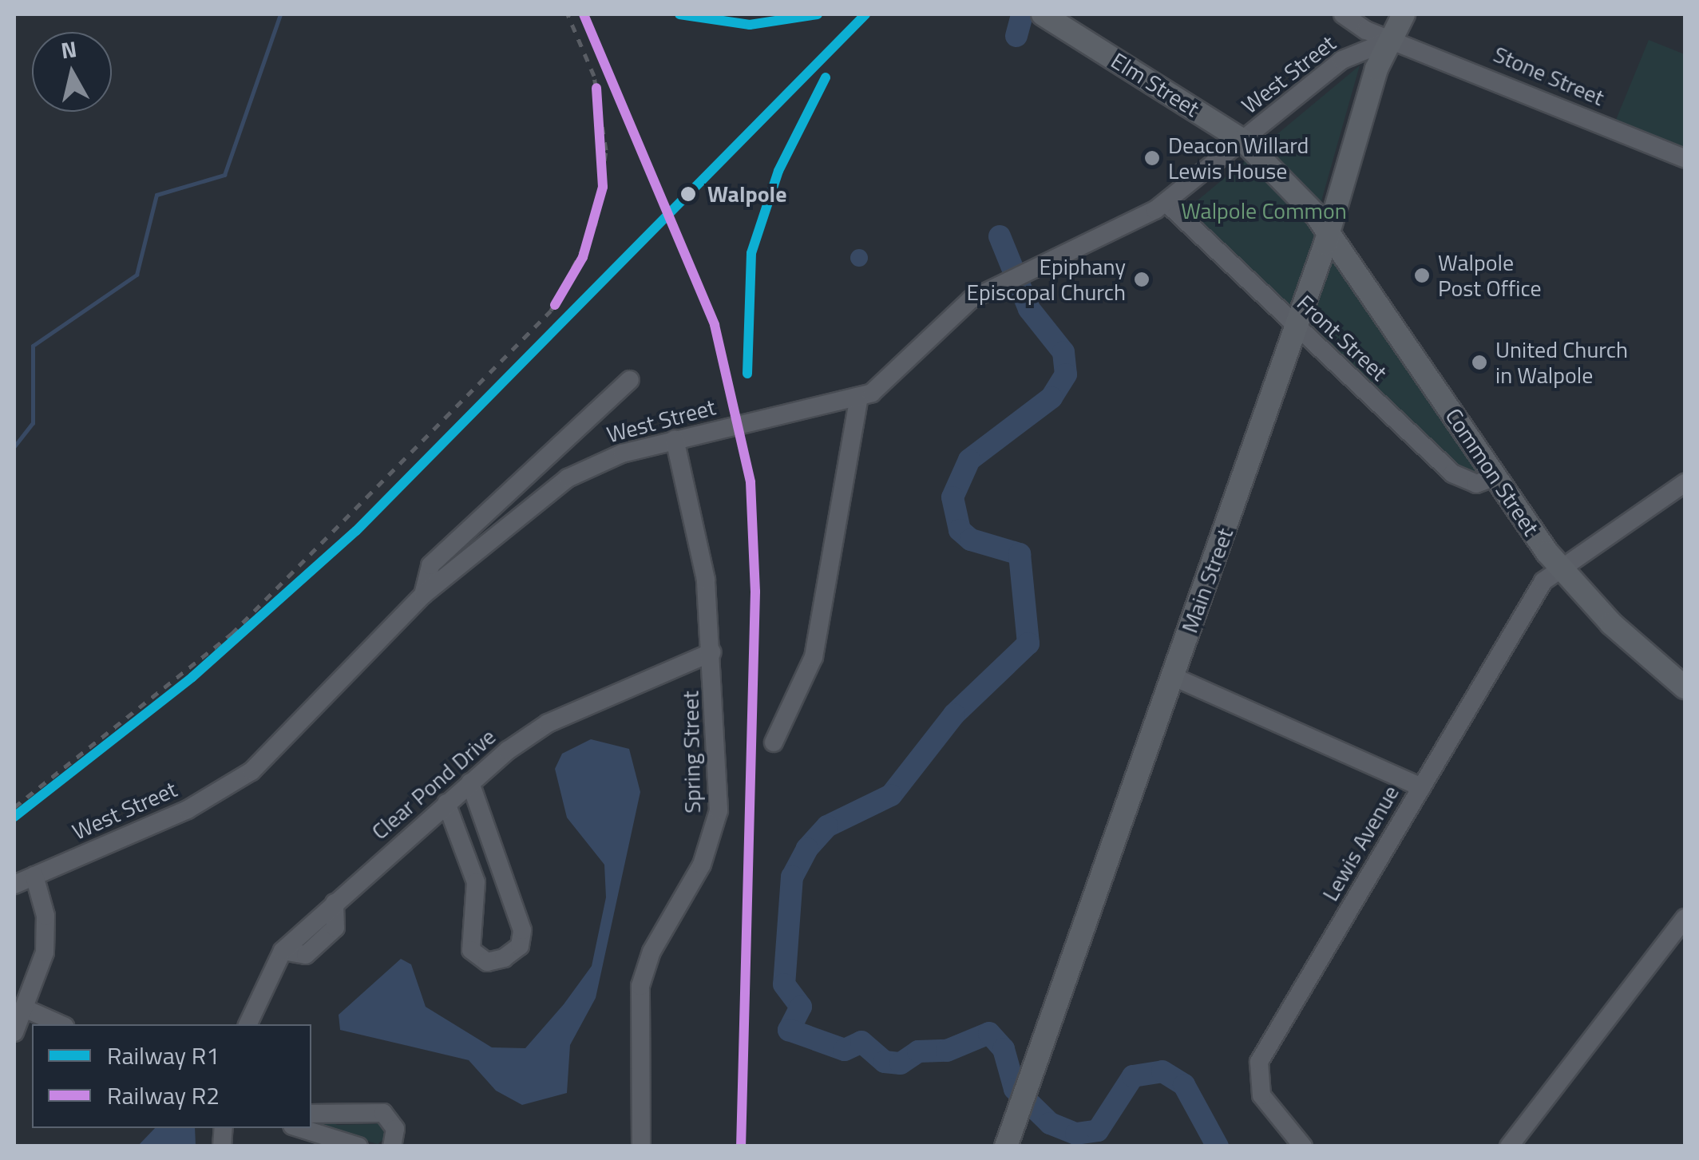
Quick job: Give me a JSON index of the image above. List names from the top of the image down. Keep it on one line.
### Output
{"streets":{"main road":["Elm Street","Common Street","Main Street"],"street":["West Street","Stone Street","Front Street","Spring Street","Clear Pond Drive","Lewis Avenue"]},"crossings":[["West Street","Stone Street"],["West Street","Elm Street"],["West Street","Front Street"],["West Street","Main Street"],["West Street","Spring Street"],["Stone Street","Main Street"],["Elm Street","Common Street"],["Elm Street","Main Street"],["Front Street","Common Street"],["Front Street","Main Street"],["Common Street","Main Street"],["Common Street","Lewis Avenue"],["Spring Street","Clear Pond Drive"]],"parks":["Walpole Common"],"places":["Deacon Willard Lewis House","Walpole","Walpole Post Office","Epiphany Episcopal Church","United Church in Walpole"],"lines":["rail line R1","rail line R2"],"legend":["Railway R1","Railway R2"],"north":"top"}
